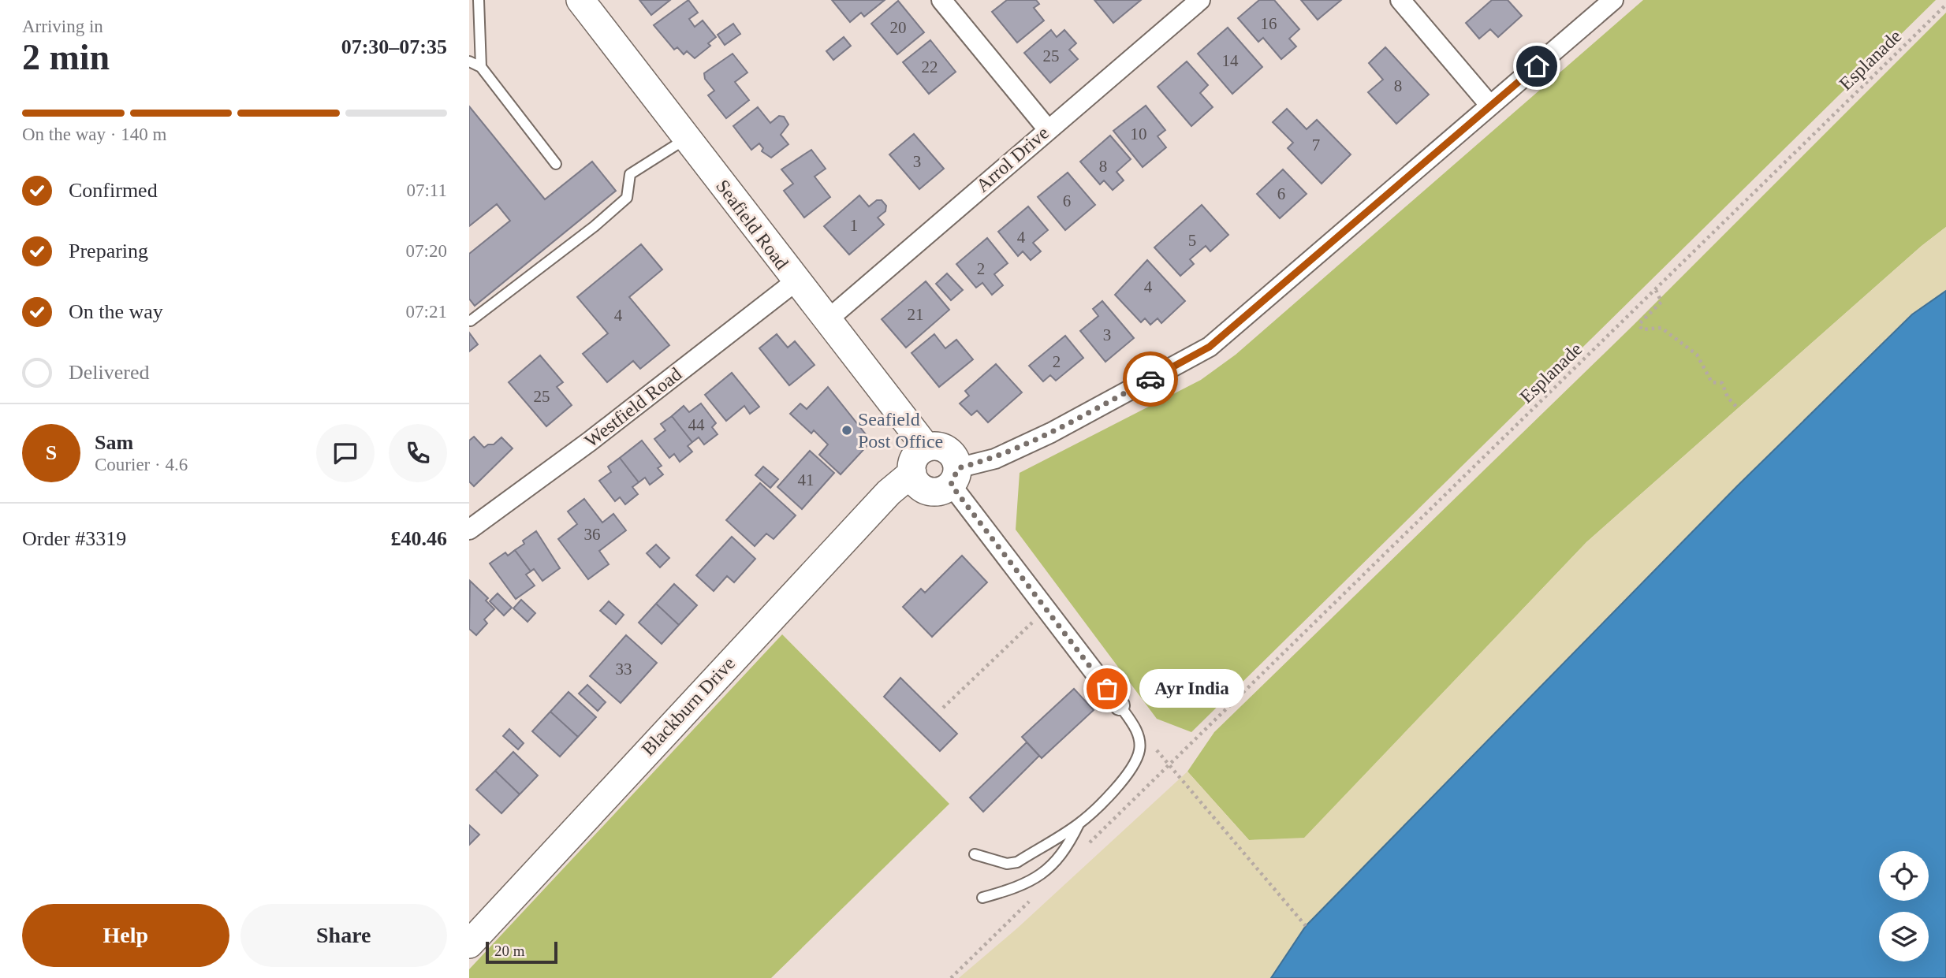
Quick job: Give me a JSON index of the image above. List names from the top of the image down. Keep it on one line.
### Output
{"streets":{"street":["Arrol Drive","Seafield Road","Westfield Road","Blackburn Drive"],"path":["Esplanade"]},"crossings":[["Arrol Drive","Seafield Road"],["Seafield Road","Westfield Road"],["Seafield Road","Blackburn Drive"]],"places":["Seafield Post Office","Ayr India"],"house_numbers":["16","20","25","14","22","8","10","7","3","8","6","6","1","4","5","2","4","21","4","3","2","25","44","41","36","33"],"scale_bar":"20 m","page":{"heading":["2 min","Arriving in","07:30–07:35"],"panel":["Sam","Courier · 4.6","Order #3319","£40.46"],"bar":"On the way · 140 m","list":[["Confirmed","07:11"],["Preparing","07:20"],["On the way","07:21"],"Delivered"],"round":"S","bubble":"Ayr India","buttons":["Help","Share"],"scale":"20 m"}}
